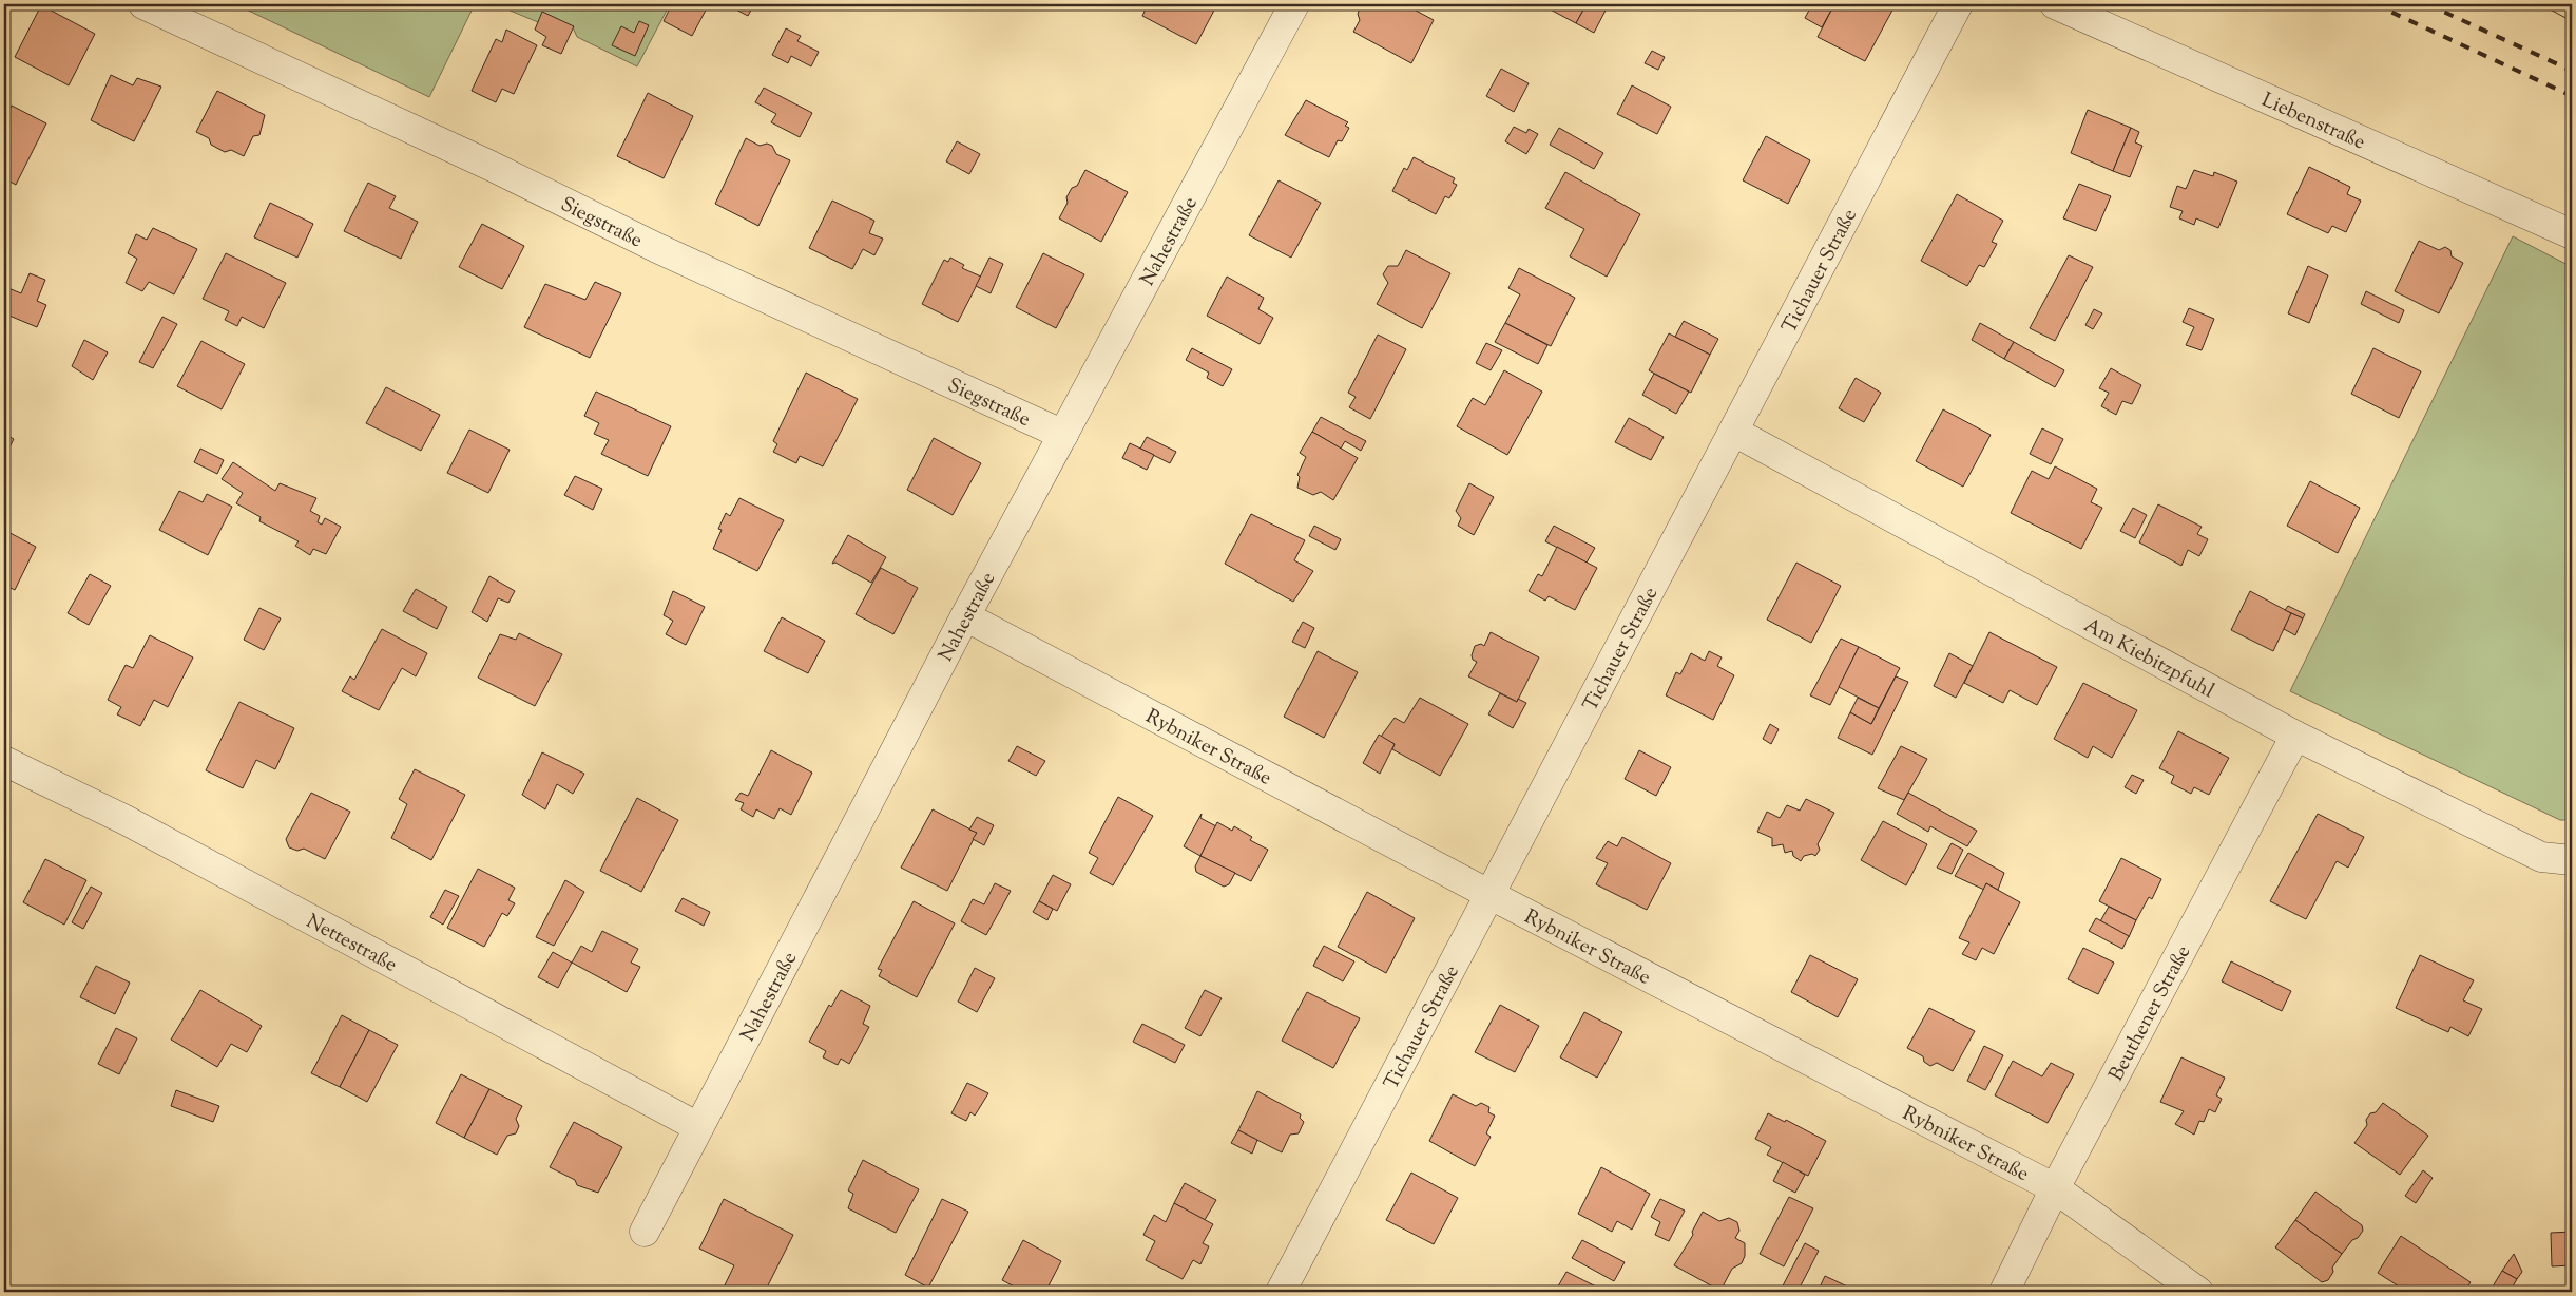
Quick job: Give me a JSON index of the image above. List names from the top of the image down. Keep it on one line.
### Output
{"streets":{"street":["Liebenstraße","Siegstraße","Nahestraße","Tichauer Straße","Am Kiebitzpfuhl","Rybniker Straße","Nettestraße","Beuthener Straße"]},"crossings":[["Siegstraße","Nahestraße"],["Nahestraße","Rybniker Straße"],["Nahestraße","Nettestraße"],["Tichauer Straße","Am Kiebitzpfuhl"],["Tichauer Straße","Rybniker Straße"],["Am Kiebitzpfuhl","Beuthener Straße"],["Rybniker Straße","Beuthener Straße"]]}
